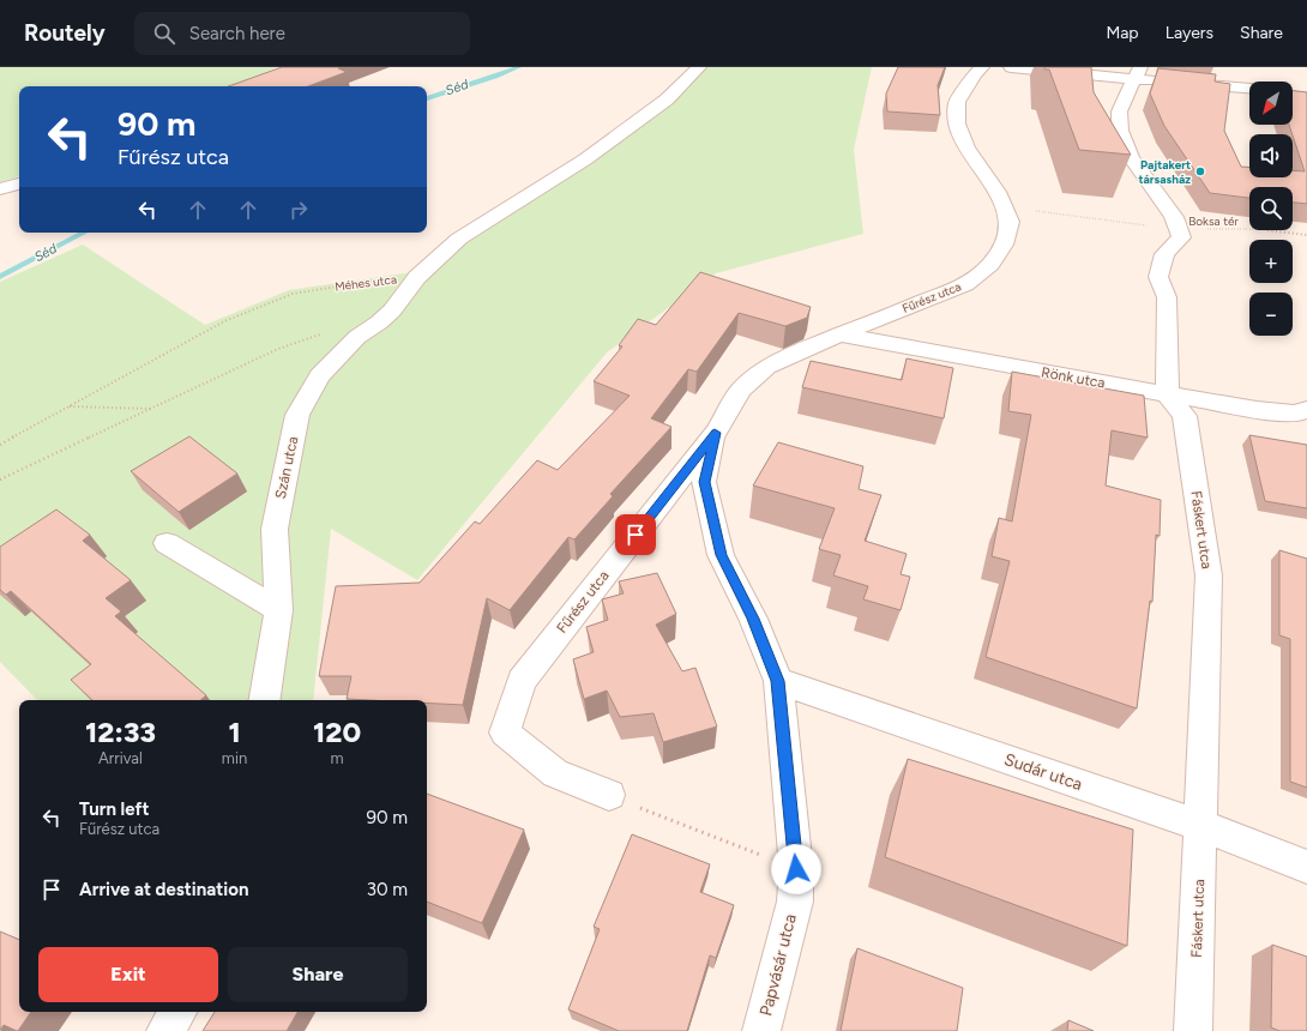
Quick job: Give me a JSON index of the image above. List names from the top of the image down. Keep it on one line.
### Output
{"streets":{"street":["Méhes utca","Fűrész utca","Rönk utca","Szán utca","Fáskert utca","Sudár utca","Papvásár utca"],"path":["Boksa tér"]},"crossings":[["Boksa tér","Fűrész utca"],["Méhes utca","Szán utca"],["Fűrész utca","Rönk utca"],["Fűrész utca","Sudár utca"],["Fűrész utca","Papvásár utca"],["Rönk utca","Fáskert utca"],["Fáskert utca","Sudár utca"]],"water":["Séd"],"places":["Pajtakert társasház"],"north":"bottom left","page":{"header":"Routely","search":"Search here","nav":["Map","Layers","Share"],"map_buttons":["+","−"],"turn":["90 m","Fűrész utca"],"eta":["12:33","Arrival","1","min","120","m"],"list":[{"name":"Turn left","note":"Fűrész utca","value":"90 m"},{"name":"Arrive at destination","value":"30 m"}],"buttons":["Exit","Share"]}}
